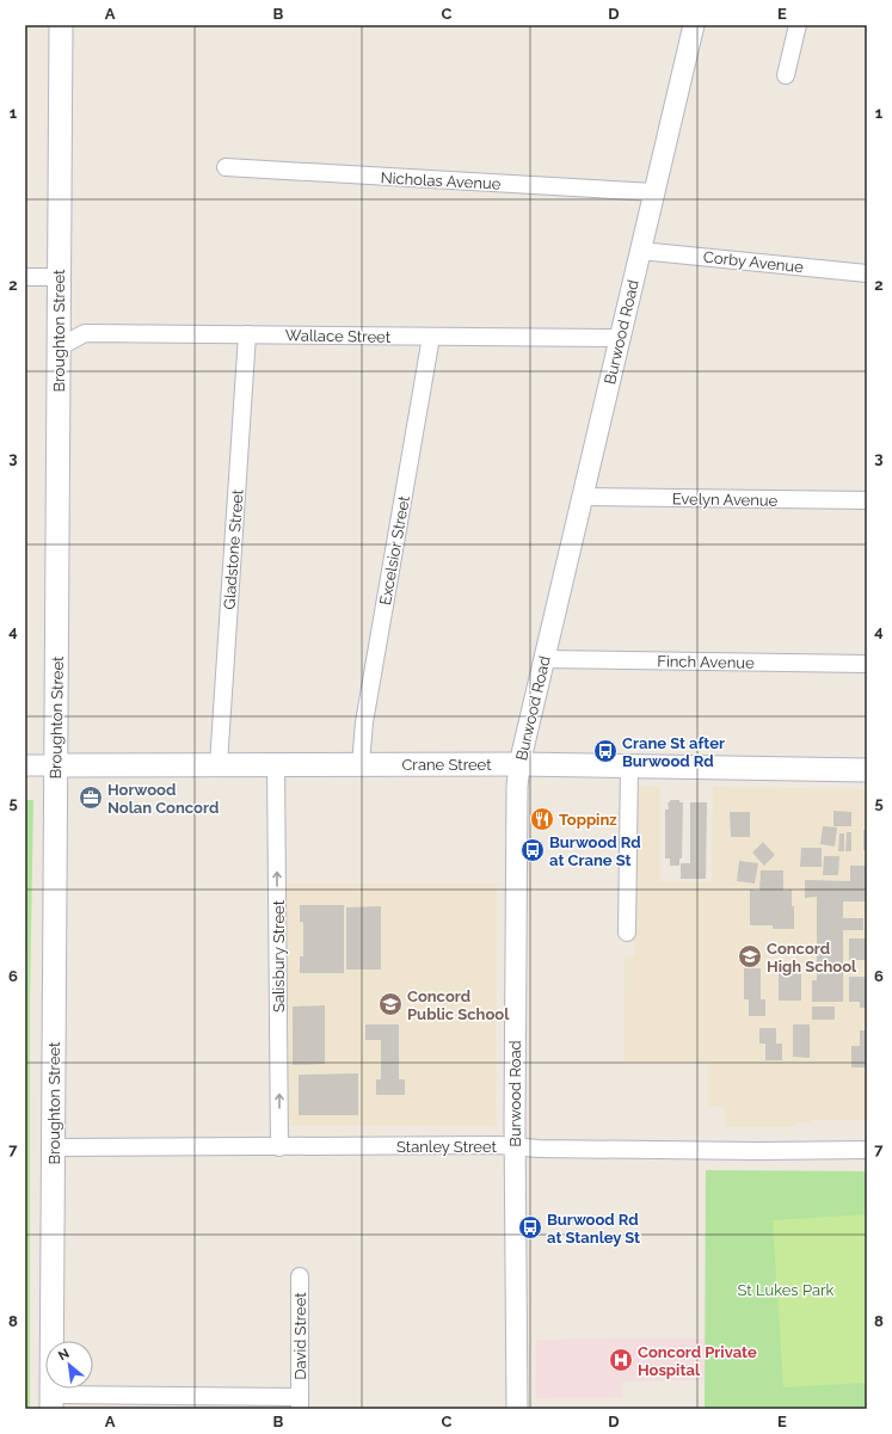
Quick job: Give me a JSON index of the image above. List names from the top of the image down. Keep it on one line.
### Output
{"streets":{"main road":["Broughton Street","Crane Street"],"street":["Nicholas Avenue","Corby Avenue","Burwood Road","Wallace Street","Evelyn Avenue","Gladstone Street","Excelsior Street","Finch Avenue","Salisbury Street","Stanley Street","David Street"]},"crossings":[["Nicholas Avenue","Burwood Road"],["Corby Avenue","Burwood Road"],["Broughton Street","Wallace Street"],["Broughton Street","Crane Street"],["Broughton Street","Stanley Street"],["Broughton Street","David Street"],["Burwood Road","Wallace Street"],["Burwood Road","Evelyn Avenue"],["Burwood Road","Finch Avenue"],["Burwood Road","Crane Street"],["Burwood Road","Stanley Street"],["Wallace Street","Gladstone Street"],["Wallace Street","Excelsior Street"],["Gladstone Street","Crane Street"],["Excelsior Street","Crane Street"],["Crane Street","Salisbury Street"],["Salisbury Street","Stanley Street"]],"one_way":["Salisbury Street"],"parks":["St Lukes Park"],"places":{"bus stop":["Crane St after Burwood Rd","Burwood Rd at Crane St","Burwood Rd at Stanley St"],"office":["Horwood Nolan Concord"],"restaurant":["Toppinz"],"school or university":["Concord High School","Concord Public School"],"hospital":["Concord Private Hospital"]},"north":"top left","grid":{"columns":["A","B","C","D","E"],"rows":["1","2","3","4","5","6","7","8"]}}
